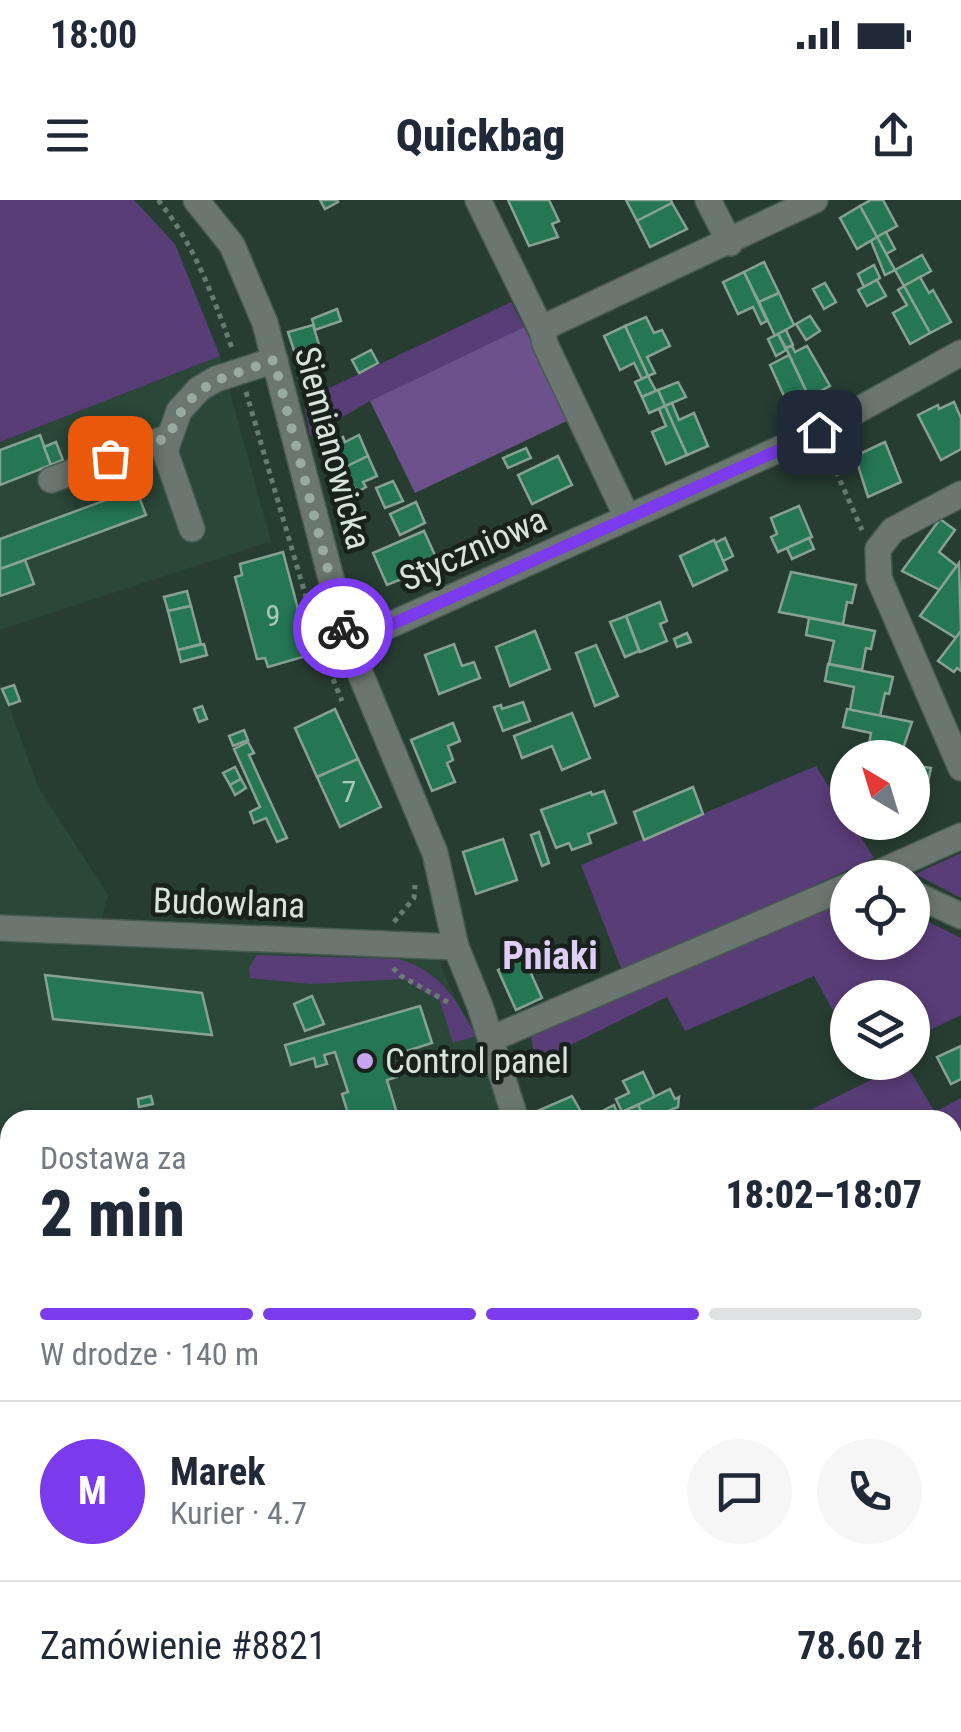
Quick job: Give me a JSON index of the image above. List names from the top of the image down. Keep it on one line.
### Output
{"streets":{"street":["Siemianowicka","Styczniowa","Budowlana"]},"crossings":[["Siemianowicka","Styczniowa"],["Siemianowicka","Budowlana"]],"districts":["Pniaki"],"places":["Control panel"],"house_numbers":["9","7"],"north":"top left","page":{"status":"18:00","header":"Quickbag","heading":["2 min","Dostawa za","18:02–18:07"],"panel":["Marek","Kurier · 4.7","Zamówienie #8821","78.60 zł"],"bar":"W drodze · 140 m","round":"M"}}
